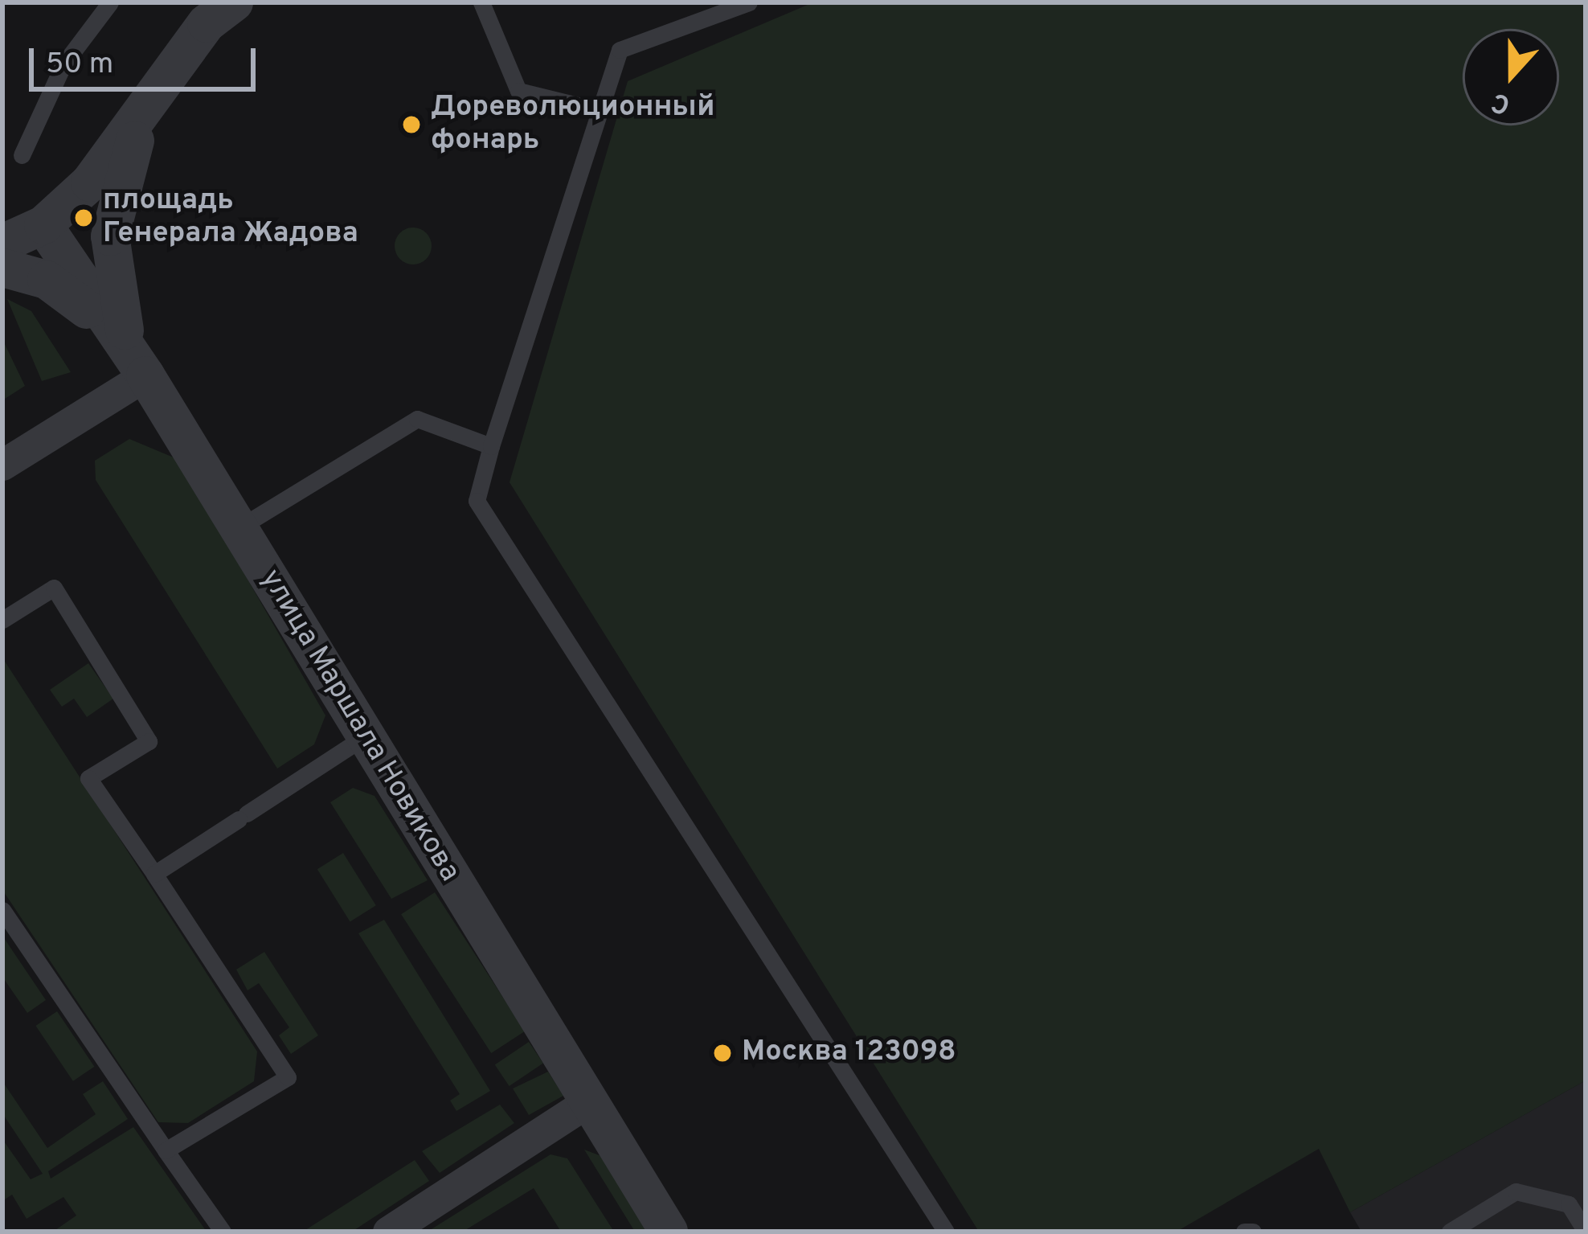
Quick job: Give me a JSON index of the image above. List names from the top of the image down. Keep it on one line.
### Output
{"streets":{"street":["улица Маршала Новикова"]},"places":["Дореволюционный фонарь","площадь Генерала Жадова","Москва 123098"],"scale_bar":"50 m","north":"bottom"}
